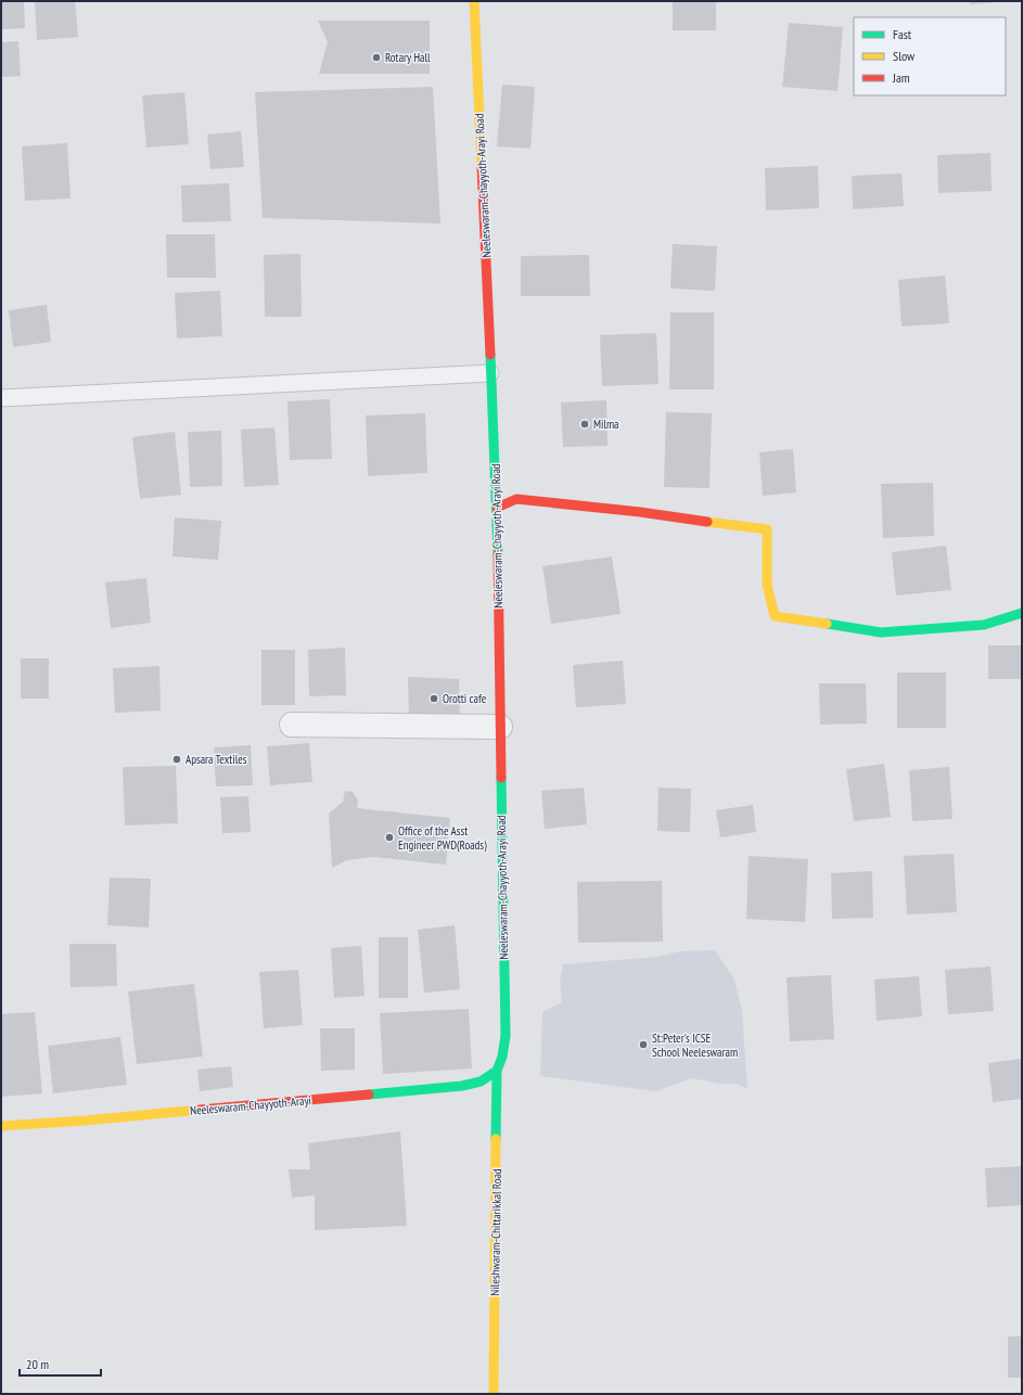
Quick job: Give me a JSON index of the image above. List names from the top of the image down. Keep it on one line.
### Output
{"streets":{"main road":["Neeleswaram-Chayyoth-Arayi Road","Neeleswaram-Chayyoth-Arayi","Nileshwaram-Chittarikkal Road"]},"crossings":[["Neeleswaram-Chayyoth-Arayi Road","Neeleswaram-Chayyoth-Arayi"],["Neeleswaram-Chayyoth-Arayi Road","Nileshwaram-Chittarikkal Road"],["Neeleswaram-Chayyoth-Arayi","Nileshwaram-Chittarikkal Road"]],"places":["Rotary Hall","Milma","Orotti cafe","Apsara Textiles","Office of the Asst Engineer PWD(Roads)","St:Peter's ICSE School Neeleswaram"],"legend":["Fast","Slow","Jam"],"scale_bar":"20 m"}
